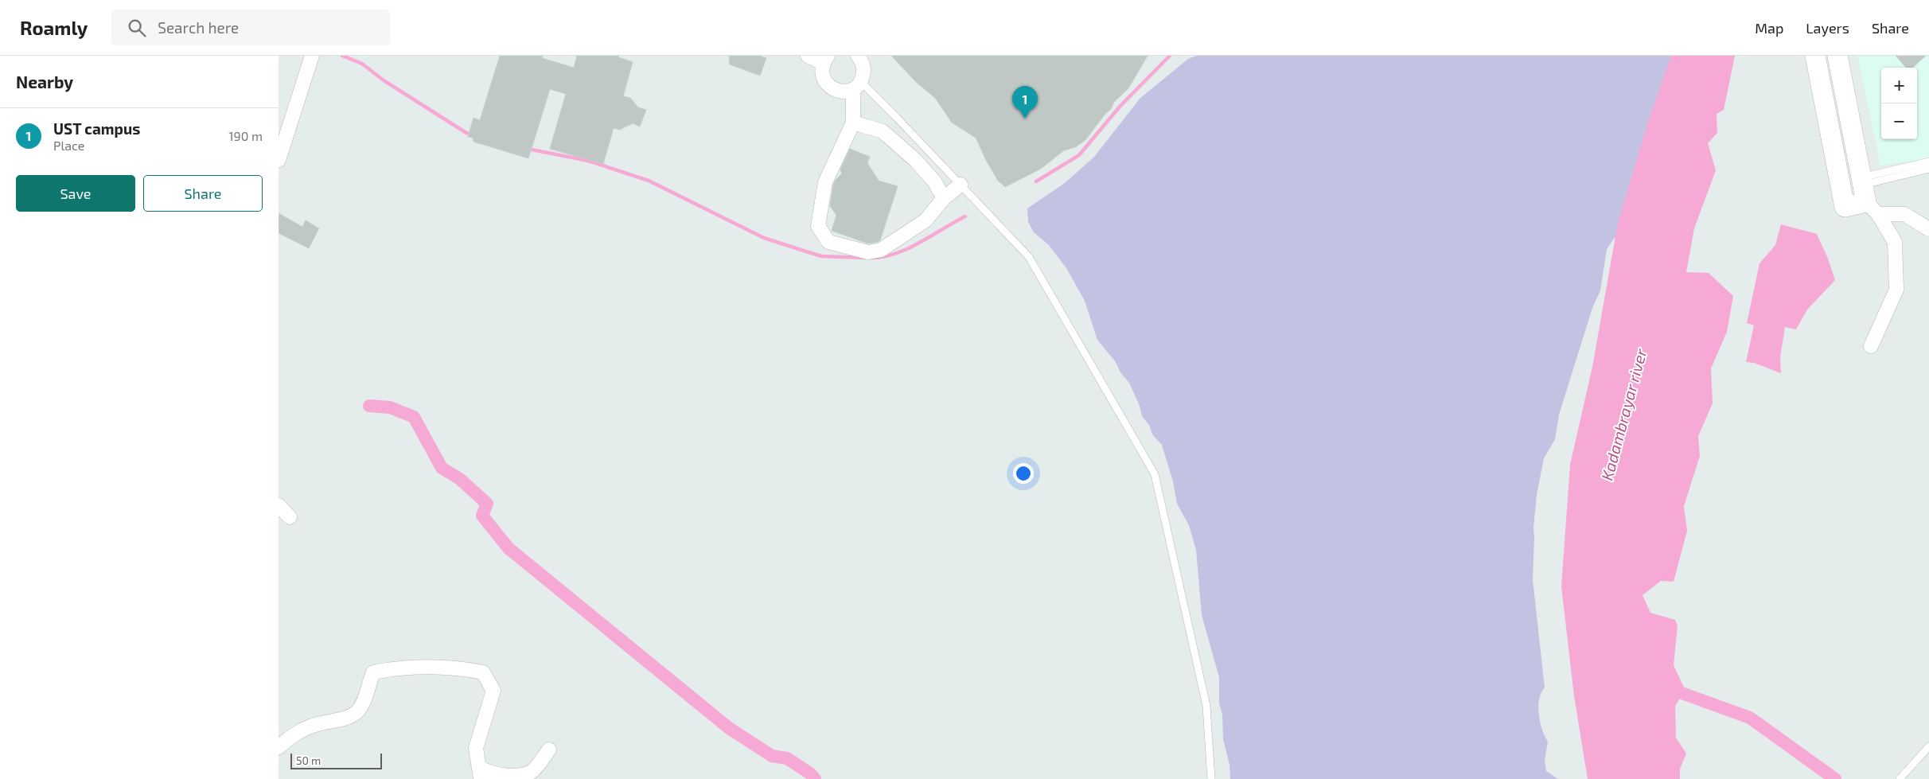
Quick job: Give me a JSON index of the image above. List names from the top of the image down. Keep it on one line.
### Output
{"water":["Kadambrayar river"],"scale_bar":"50 m","page":{"header":"Roamly","search":"Search here","nav":["Map","Layers","Share"],"heading":"Nearby","map_buttons":["+","−"],"pins":"1","list":[{"mark":"1","name":"UST campus","note":"Place","value":"190 m"}],"buttons":["Save","Share"],"scale":"50 m"}}
